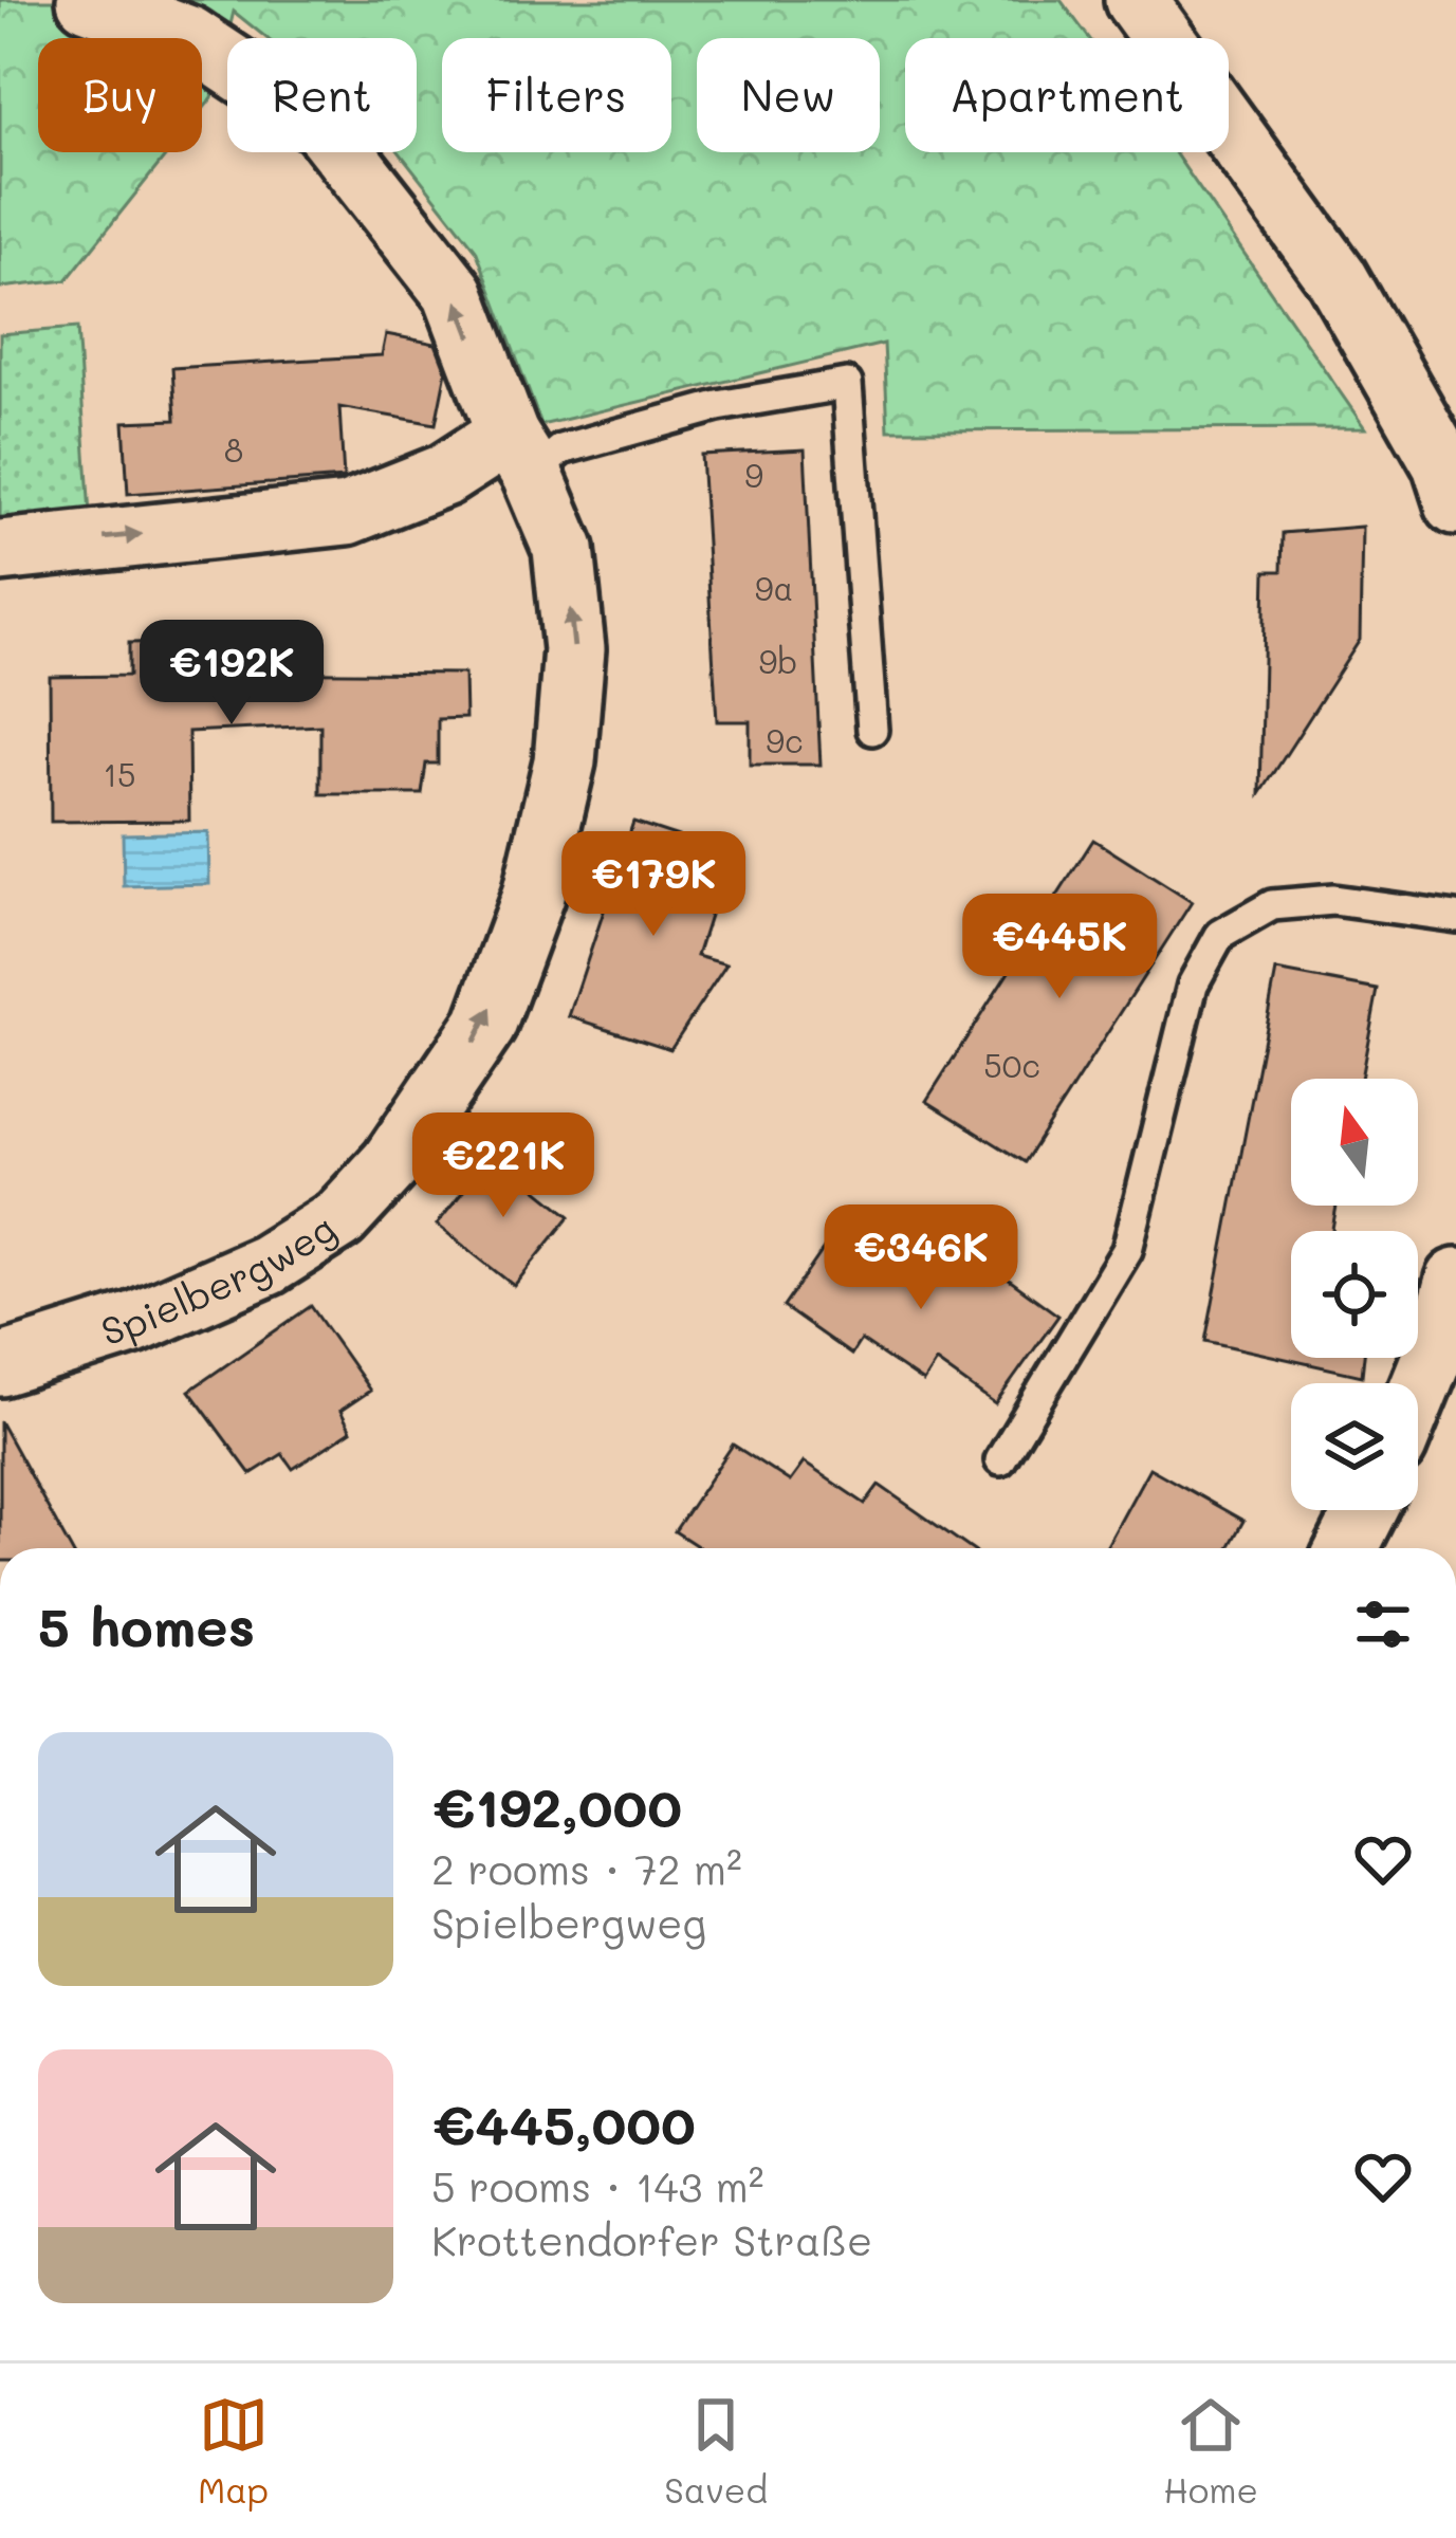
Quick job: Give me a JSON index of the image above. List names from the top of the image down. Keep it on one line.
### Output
{"streets":{"street":["Spielbergweg"]},"house_numbers":["8","9","9a","9b","9c","15","50c"],"north":"top","page":{"chip":["Buy","Rent","Filters","New","Apartment"],"price":["€192K","€179K","€445K","€221K","€346K"],"heading":"5 homes","list":[{"name":"€192,000","note":"2 rooms · 72 m² · Spielbergweg"},{"name":"€445,000","note":"5 rooms · 143 m² · Krottendorfer Straße"}],"tabs":["Map","Saved","Home"]}}
